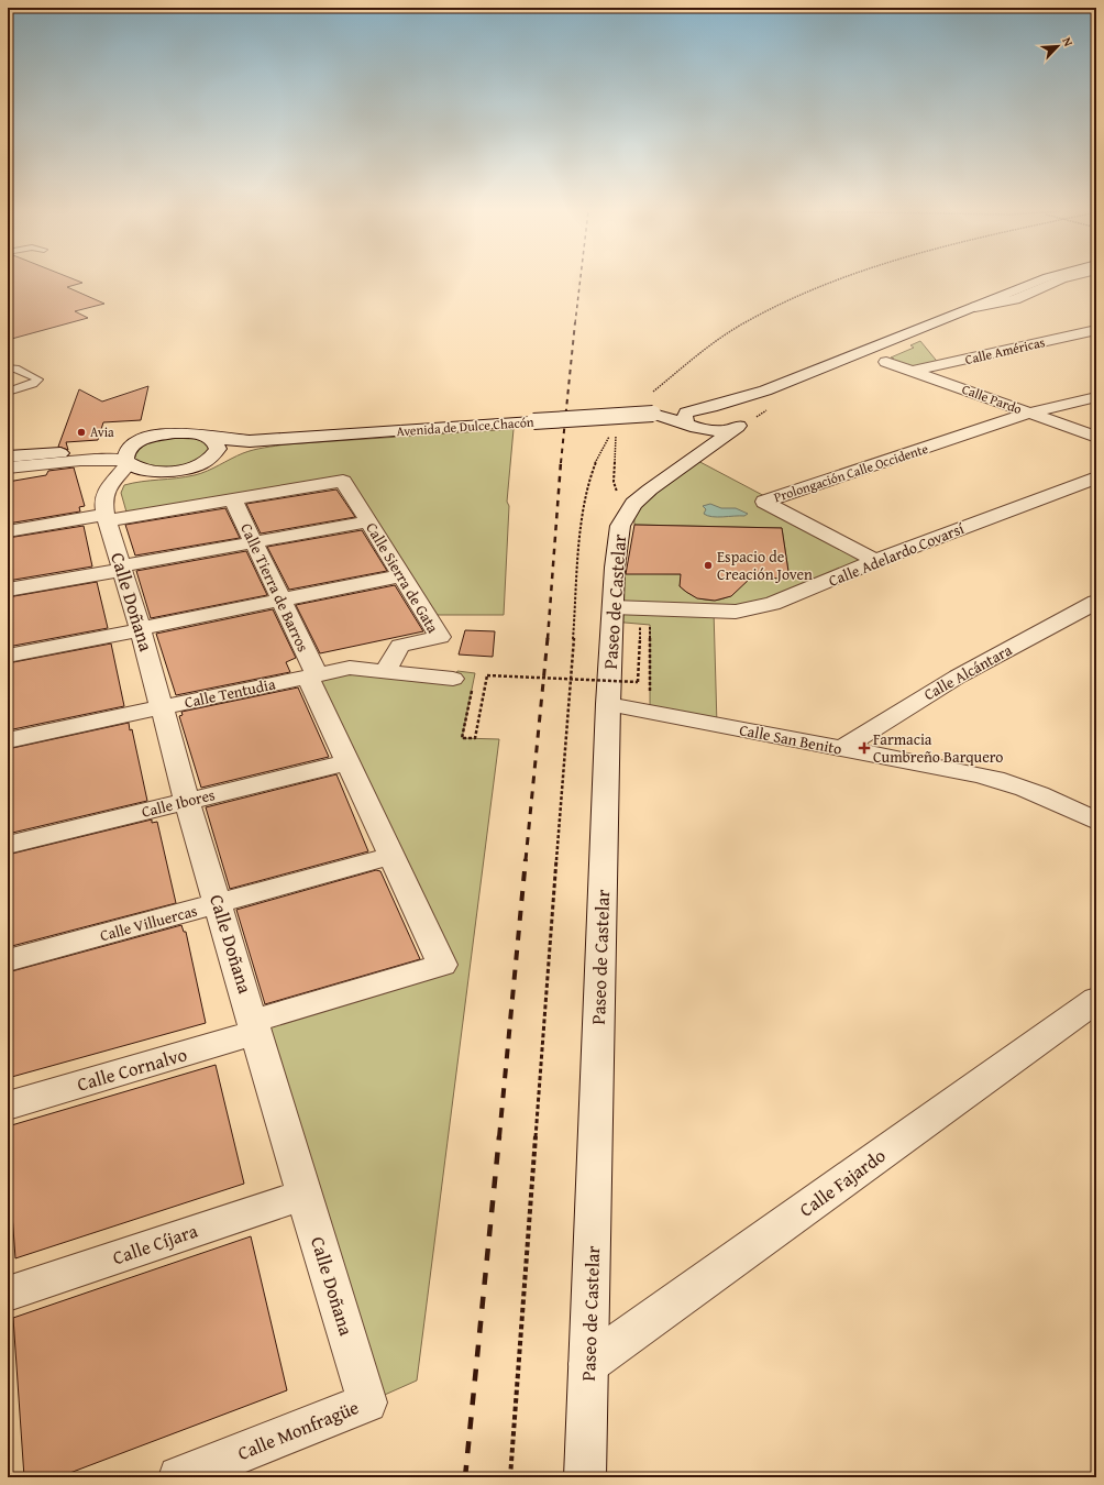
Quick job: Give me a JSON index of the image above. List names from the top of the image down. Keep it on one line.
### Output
{"streets":{"street":["Calle Américas","Calle Pardo","Avenida de Dulce Chacón","Prolongación Calle Occidente","Calle Adelardo Covarsí","Calle Sierra de Gata","Calle Tierra de Barros","Calle Doñana","Paseo de Castelar","Calle Alcántara","Calle Tentudia","Calle San Benito","Calle Ibores","Calle Villuercas","Calle Cornalvo","Calle Fajardo","Calle Cíjara","Calle Monfragüe"]},"crossings":[["Calle Américas","Calle Pardo"],["Calle Pardo","Prolongación Calle Occidente"],["Avenida de Dulce Chacón","Paseo de Castelar"],["Prolongación Calle Occidente","Calle Adelardo Covarsí"],["Calle Adelardo Covarsí","Paseo de Castelar"],["Calle Sierra de Gata","Calle Tierra de Barros"],["Calle Sierra de Gata","Calle Tentudia"],["Calle Tierra de Barros","Calle Tentudia"],["Calle Tierra de Barros","Calle Ibores"],["Calle Tierra de Barros","Calle Villuercas"],["Calle Tierra de Barros","Calle Cornalvo"],["Calle Doñana","Calle Tentudia"],["Calle Doñana","Calle Ibores"],["Calle Doñana","Calle Villuercas"],["Calle Doñana","Calle Cornalvo"],["Calle Doñana","Calle Cíjara"],["Calle Doñana","Calle Monfragüe"],["Paseo de Castelar","Calle San Benito"],["Paseo de Castelar","Calle Fajardo"],["Calle Alcántara","Calle San Benito"],["Calle Villuercas","Calle Cornalvo"]],"places":{"other":["Avia","Espacio de Creación Joven"],"health":["Farmacia Cumbreño Barquero"]},"north":"top right"}
